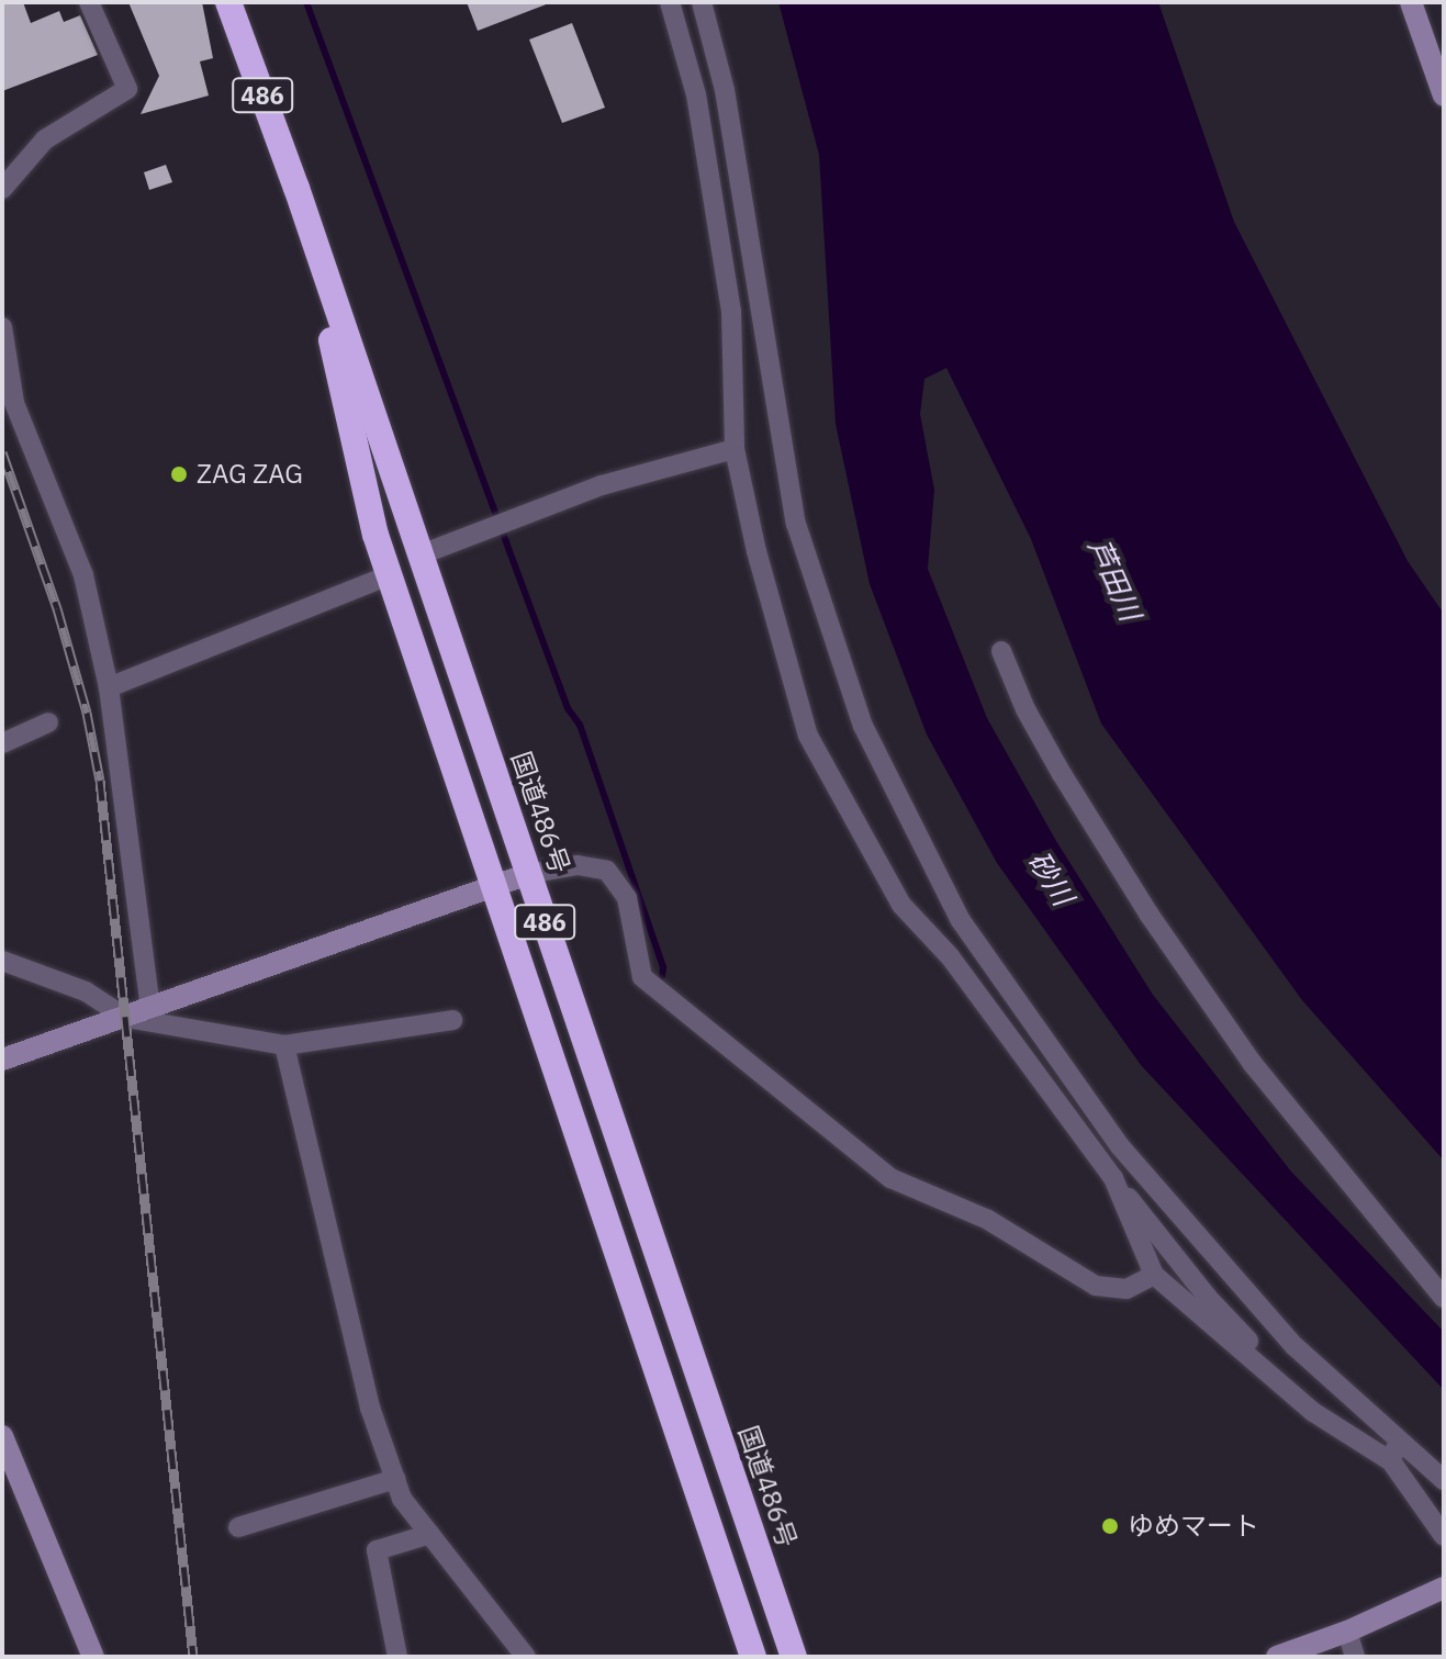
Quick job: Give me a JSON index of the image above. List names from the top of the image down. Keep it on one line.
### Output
{"streets":{"highway":["486","国道486号"]},"water":["芦田川","砂川"],"places":["ZAG ZAG","ゆめマート"]}
